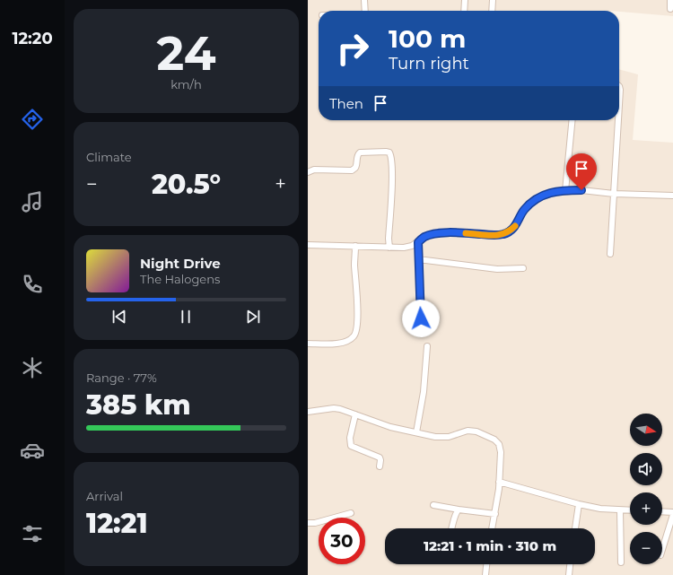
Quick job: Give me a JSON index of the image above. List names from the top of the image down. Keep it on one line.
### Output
{"north":"right","page":{"tabs":"12:20","tile":[["24","km/h"],"Climate",["Range · 77%","385 km"],["Arrival","12:21"]],"turn":["100 m","Turn right"],"then":"Then","heat":["−","20.5°","+"],"song":["Night Drive","The Halogens"],"map_buttons":["+","−"],"limit":"30","trip":"12:21 · 1 min · 310 m"}}
